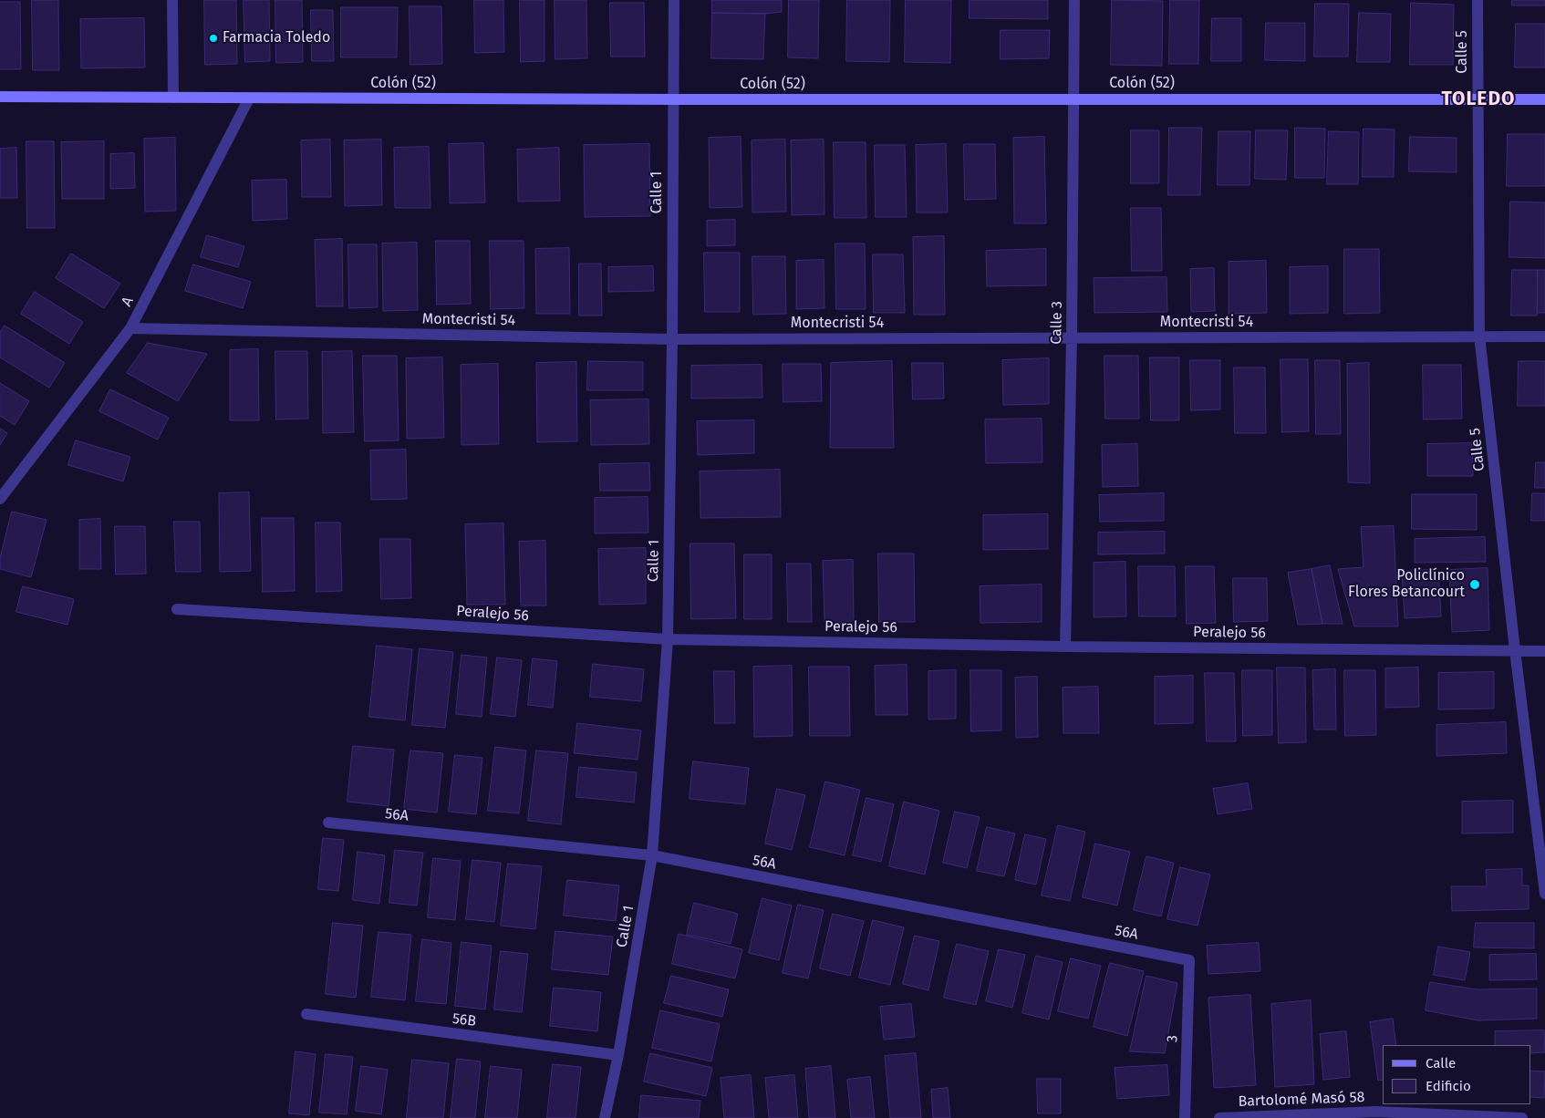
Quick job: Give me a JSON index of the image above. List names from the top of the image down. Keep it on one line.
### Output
{"streets":{"main road":["Colón (52)"],"street":["Calle 5","Calle 1","A","Montecristi 54","Calle 3","Peralejo 56","56A","56B","3","Bartolomé Masó 58"]},"crossings":[["Calle 5","Colón (52)"],["Calle 5","Montecristi 54"],["Calle 5","Peralejo 56"],["Colón (52)","Calle 1"],["Colón (52)","A"],["Colón (52)","Calle 3"],["Calle 1","Montecristi 54"],["Calle 1","Peralejo 56"],["Calle 1","56A"],["Calle 1","56B"],["A","Montecristi 54"],["Montecristi 54","Calle 3"],["Calle 3","Peralejo 56"],["56A","3"]],"districts":["TOLEDO"],"places":["Farmacia Toledo","Policlínico Flores Betancourt"],"legend":["Calle","Edificio"]}
